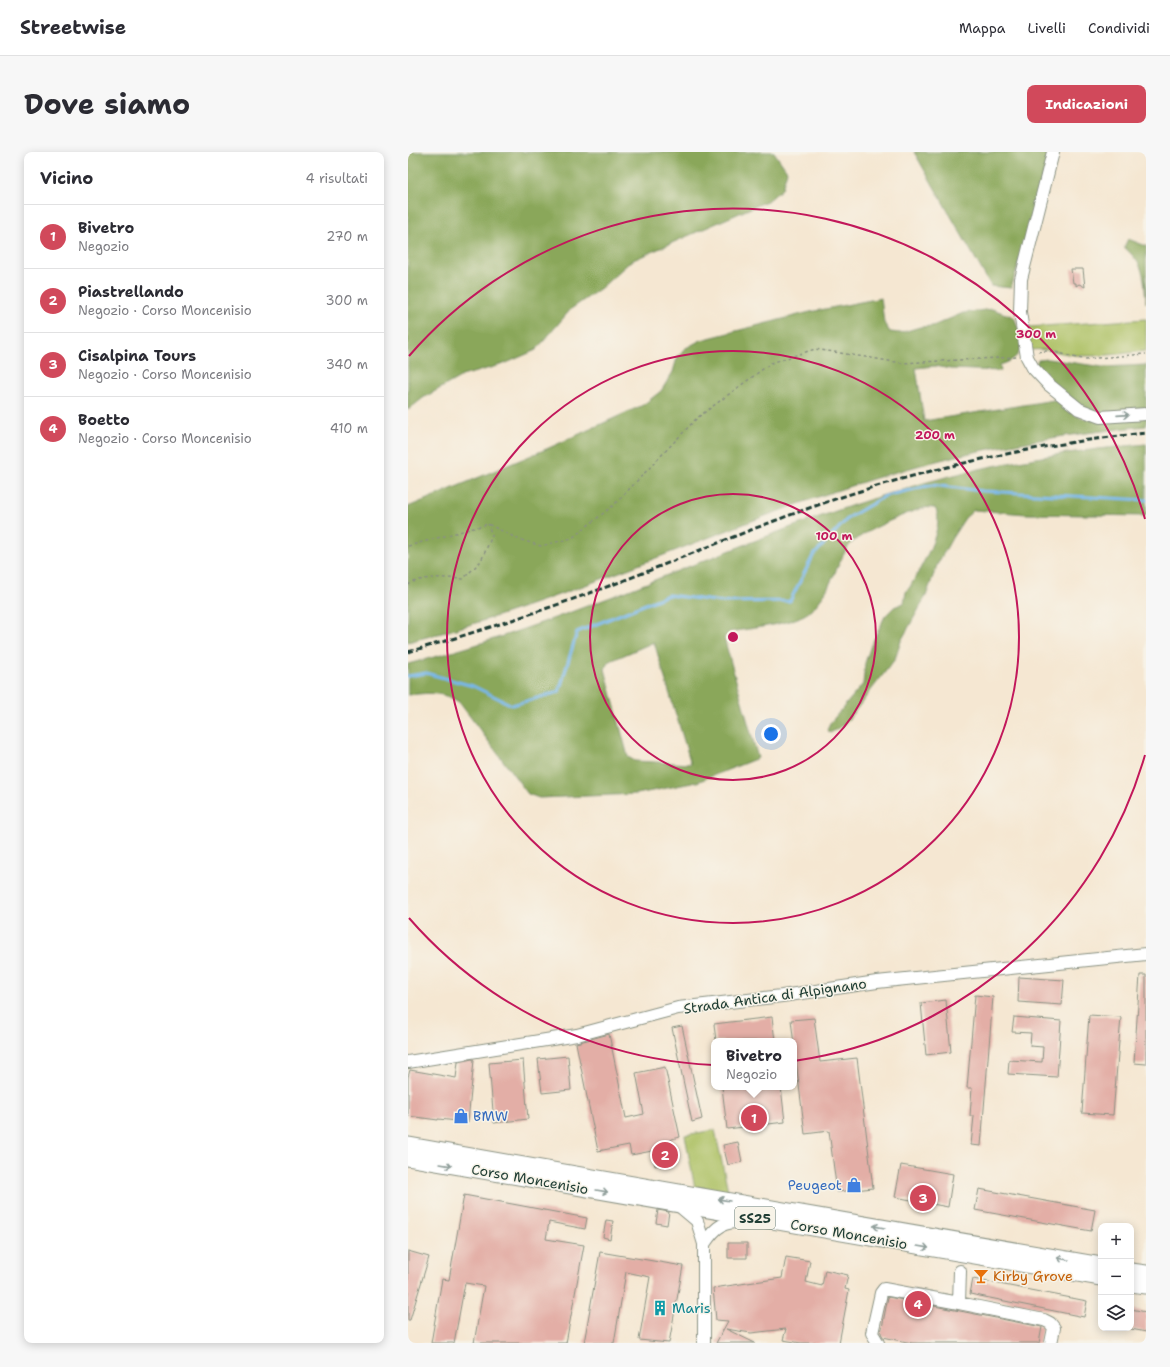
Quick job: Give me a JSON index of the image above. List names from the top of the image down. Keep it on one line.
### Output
{"streets":{"main road":["Corso Moncenisio","SS25"],"street":["Strada Antica di Alpignano"]},"places":{"shop":["BMW","Peugeot"],"bar":["Kirby Grove"],"building":["Maris"]},"page":{"header":"Streetwise","nav":["Mappa","Livelli","Condividi"],"title":"Dove siamo","buttons":"Indicazioni","heading":["Vicino","4 risultati"],"list":[{"mark":"1","name":"Bivetro","note":"Negozio","value":"270 m"},{"mark":"2","name":"Piastrellando","note":"Negozio · Corso Moncenisio","value":"300 m"},{"mark":"3","name":"Cisalpina Tours","note":"Negozio · Corso Moncenisio","value":"340 m"},{"mark":"4","name":"Boetto","note":"Negozio · Corso Moncenisio","value":"410 m"}],"popup":["Bivetro","Negozio"],"pins":["1","2","3","4"],"map_buttons":["+","−"]},"rings":["300 m","200 m","100 m"]}
